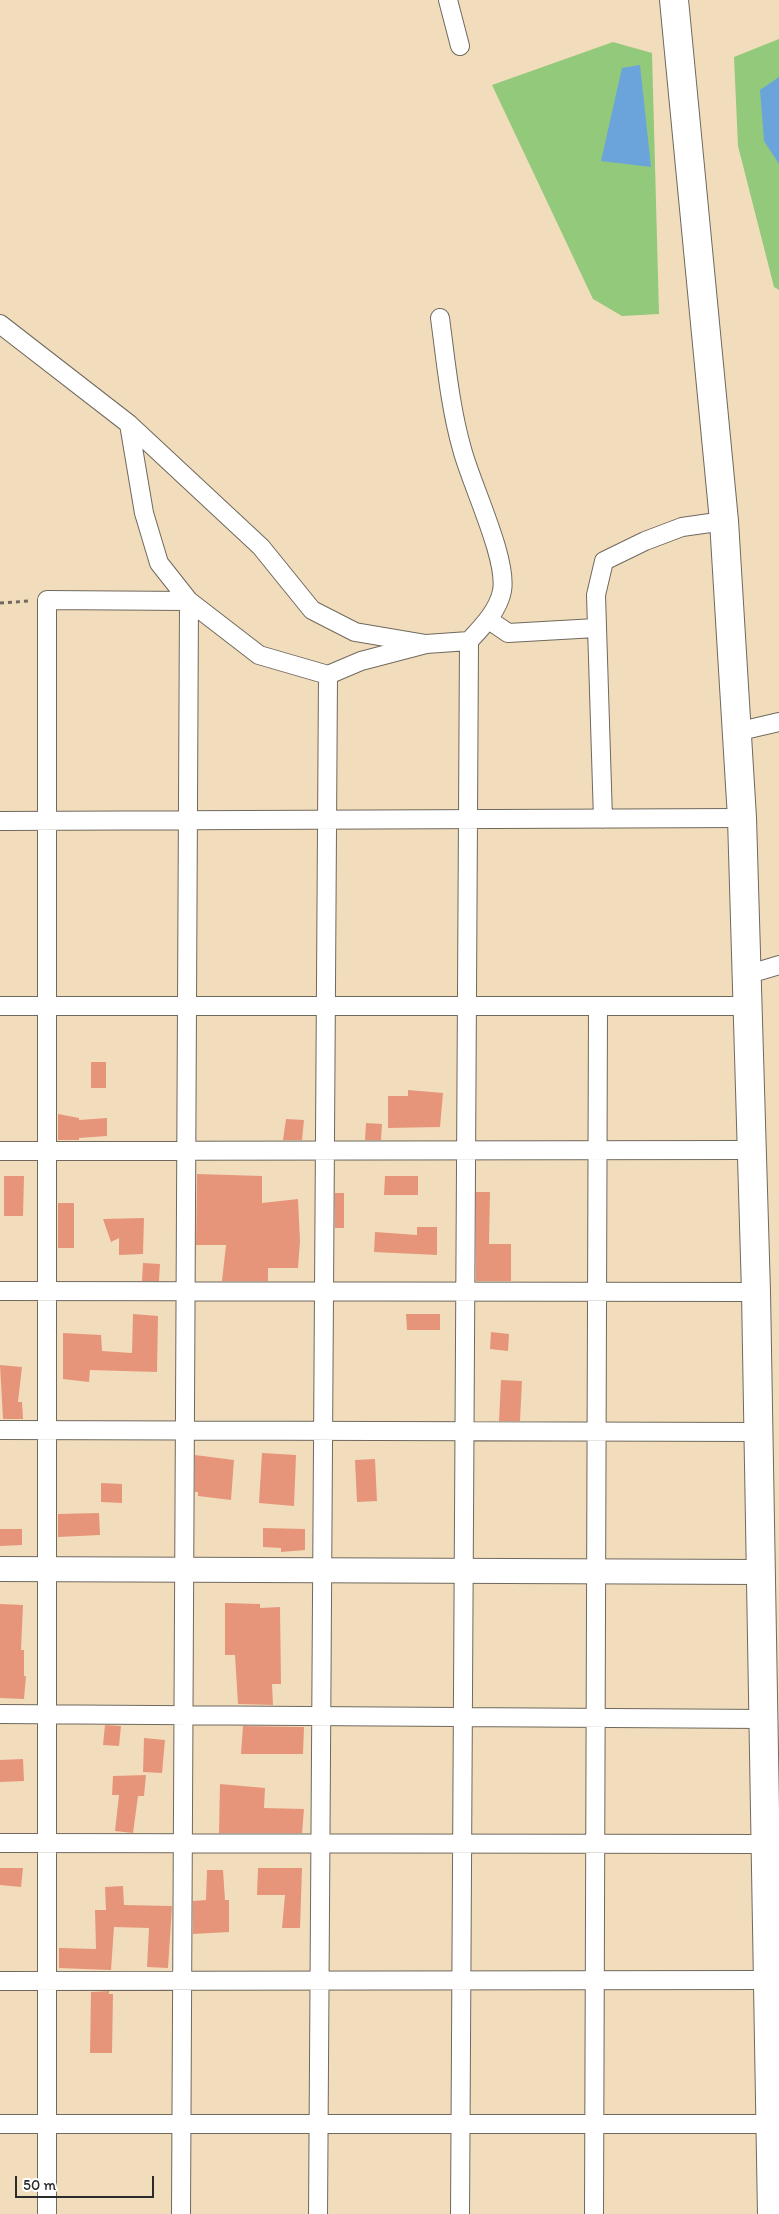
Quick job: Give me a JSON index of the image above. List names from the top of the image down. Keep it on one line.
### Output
{"scale_bar":"50 m"}
